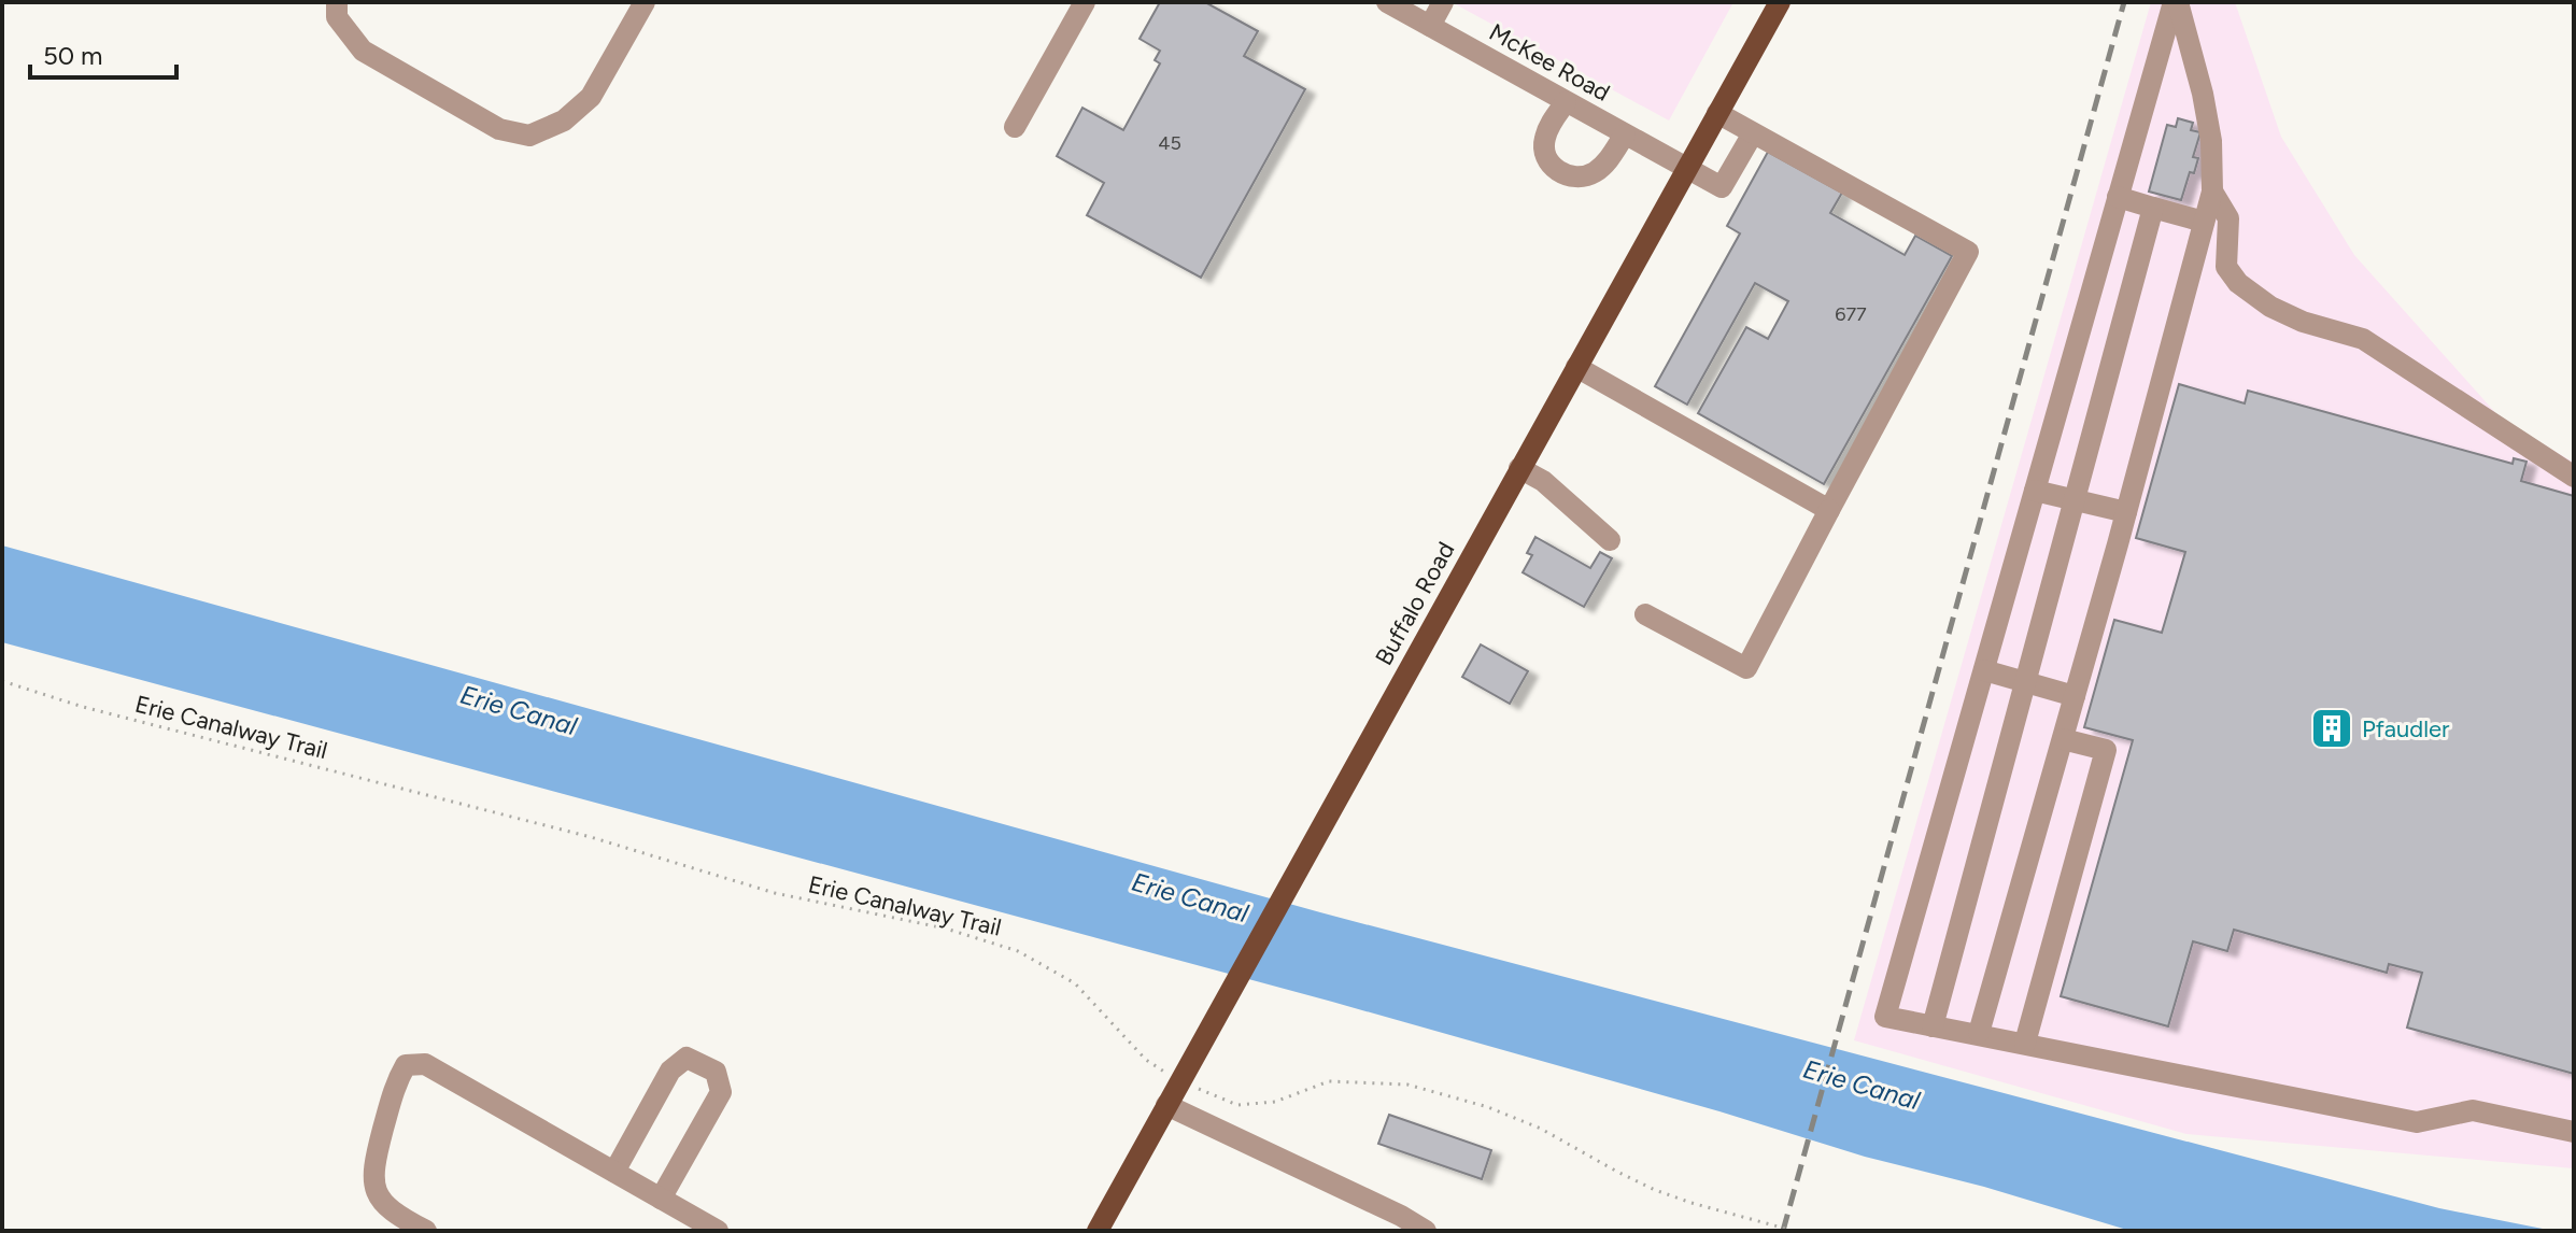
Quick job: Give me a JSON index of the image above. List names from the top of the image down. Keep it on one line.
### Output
{"streets":{"main road":["Buffalo Road"],"street":["McKee Road"],"path":["Erie Canalway Trail"]},"crossings":[["McKee Road","Buffalo Road"],["Buffalo Road","Erie Canalway Trail"]],"water":["Erie Canal"],"places":{"building":["Pfaudler"]},"house_numbers":["45","677"],"scale_bar":"50 m"}
